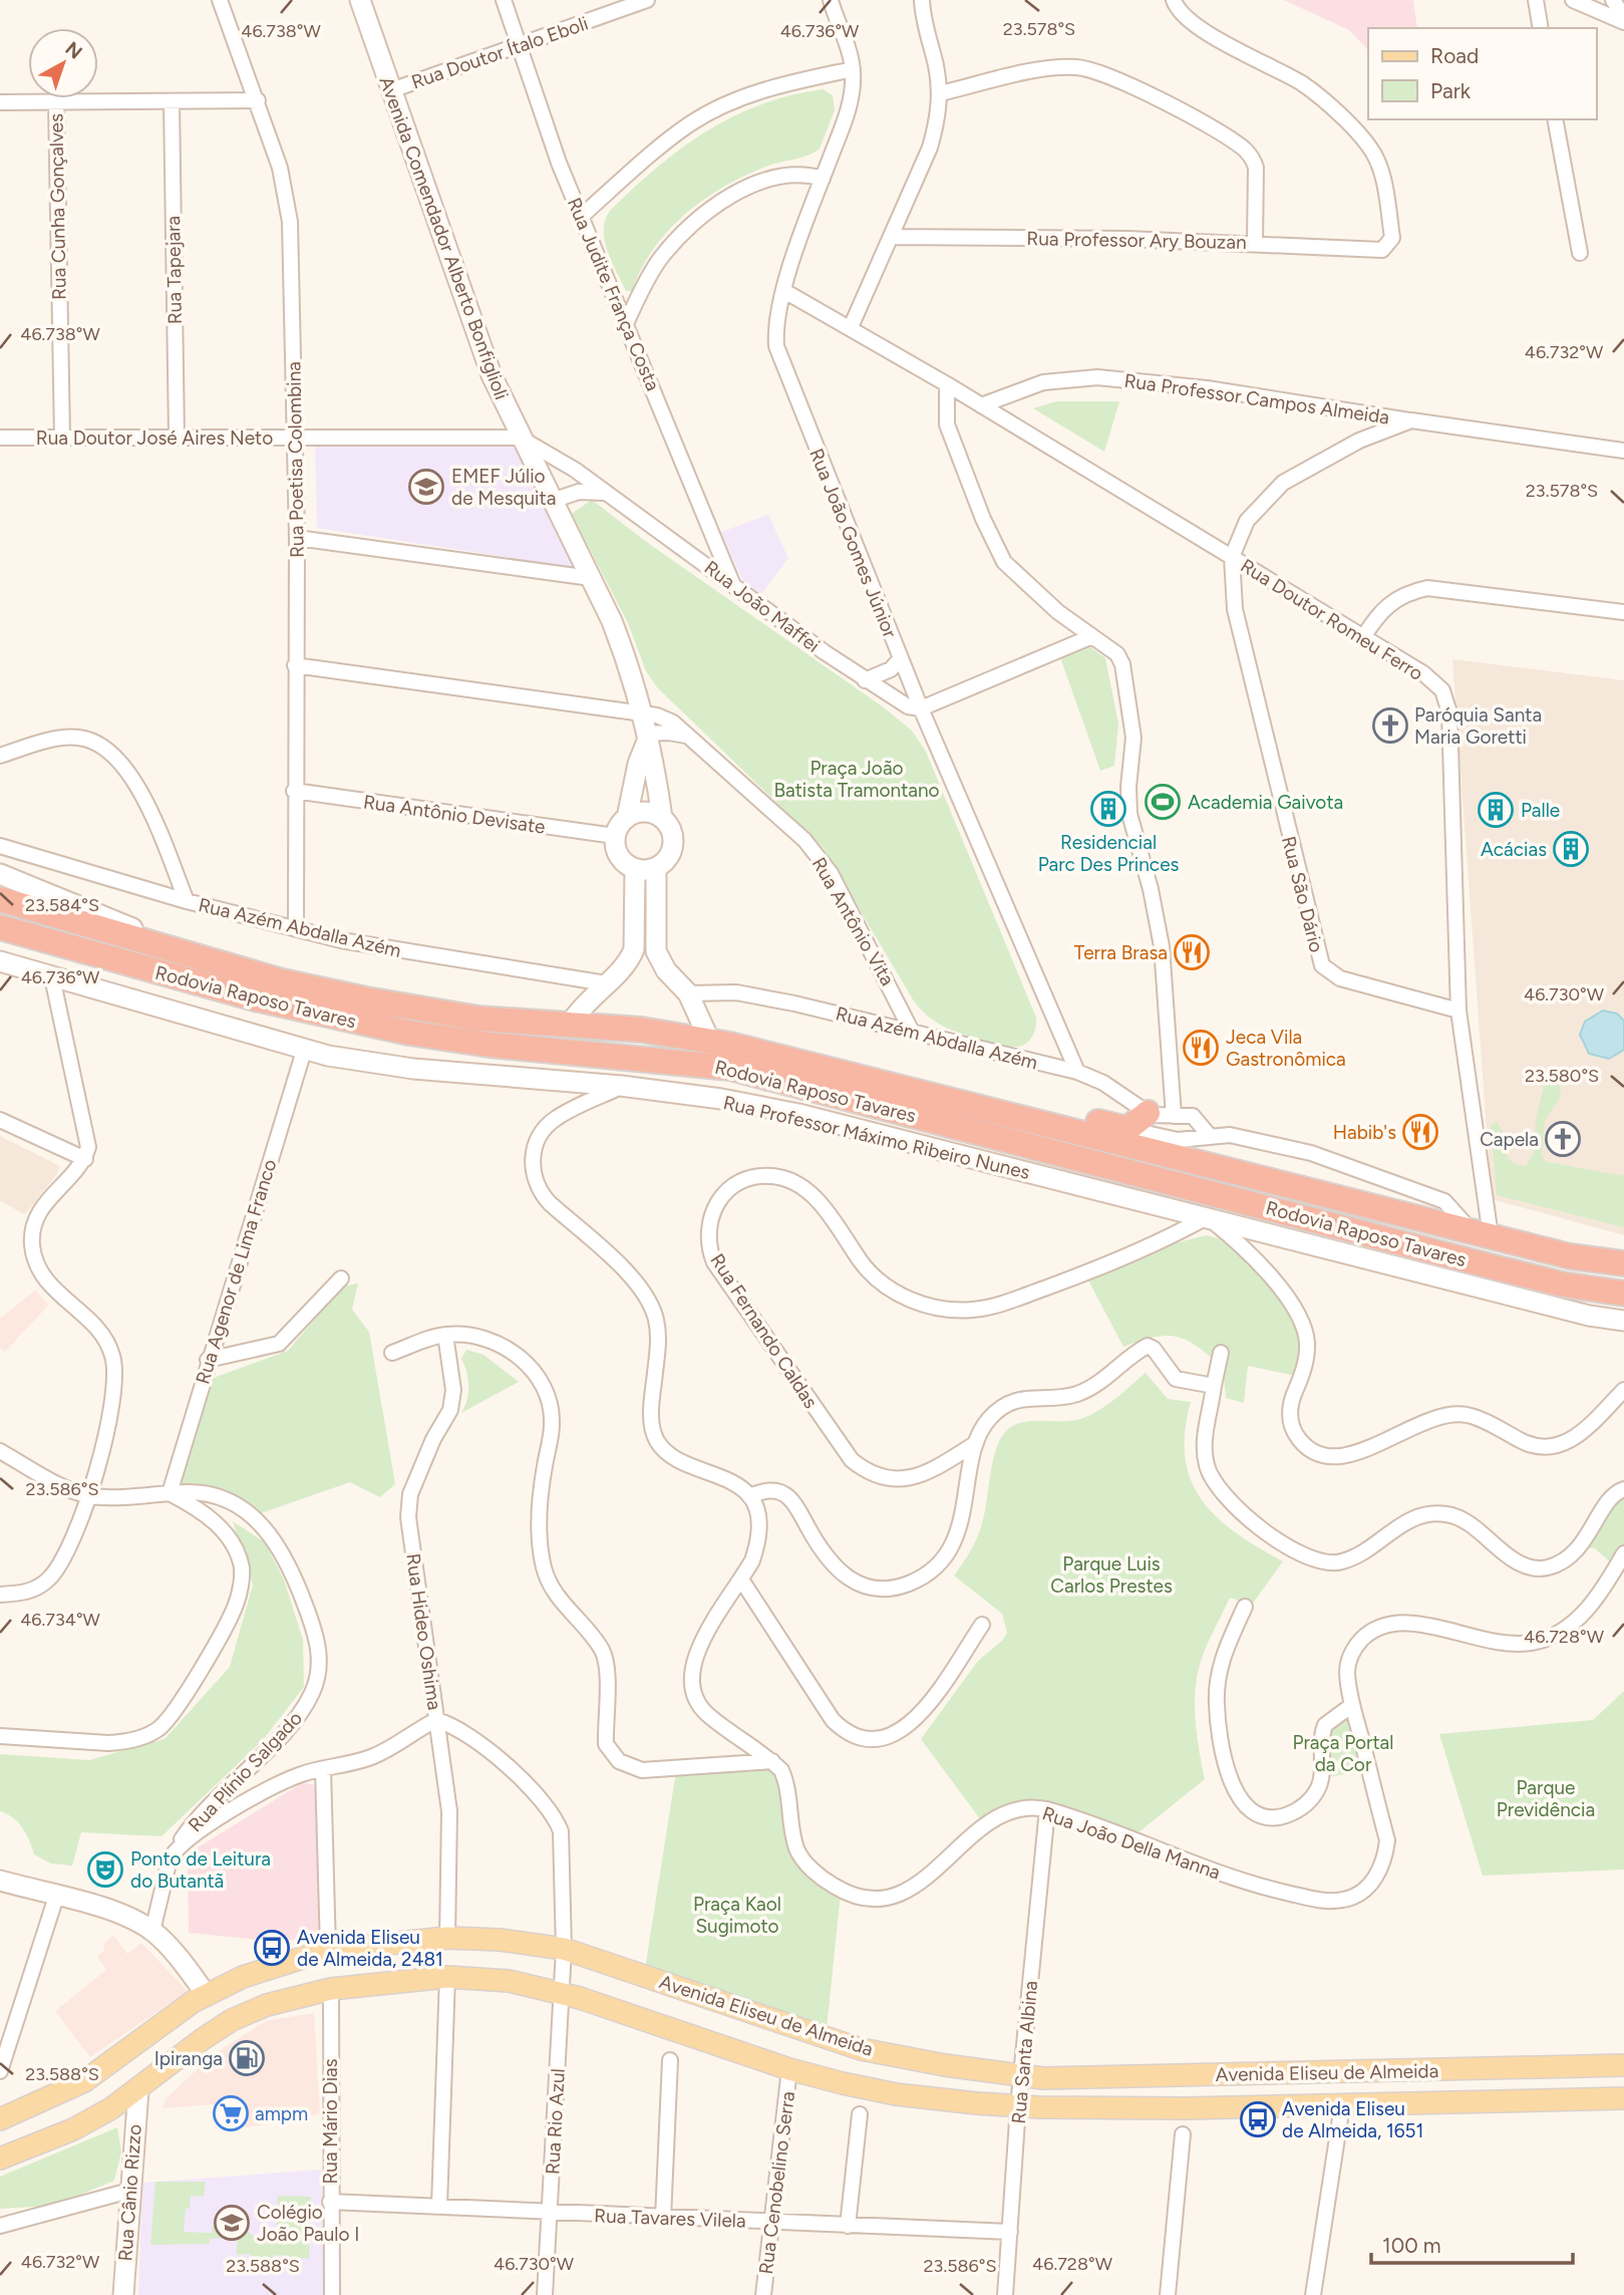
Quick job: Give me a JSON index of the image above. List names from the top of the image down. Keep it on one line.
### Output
{"streets":{"highway":["Rodovia Raposo Tavares"],"main road":["Avenida Comendador Alberto Bonfiglioli","Rua Professor Máximo Ribeiro Nunes","Avenida Eliseu de Almeida","Rua Cânio Rizzo"],"street":["Rua Doutor Ítalo Eboli","Rua Cunha Gonçalves","Rua Professor Ary Bouzan","Rua Tapejara","Rua Judite França Costa","Rua Professor Campos Almeida","Rua Doutor José Aires Neto","Rua Poetisa Colombina","Rua João Gomes Júnior","Rua João Maffei","Rua Doutor Romeu Ferro","Rua Antônio Devisate","Rua São Dário","Rua Antônio Vita","Rua Azém Abdalla Azém","Rua Agenor de Lima Franco","Rua Fernando Caldas","Rua Hideo Oshima","Rua Plínio Salgado","Rua João Della Manna","Rua Santa Albina","Rua Mário Dias","Rua Rio Azul","Rua Cenobelino Serra","Rua Tavares Vilela"]},"crossings":[["Rua Doutor Ítalo Eboli","Avenida Comendador Alberto Bonfiglioli"],["Rua Doutor Ítalo Eboli","Rua Judite França Costa"],["Rua Cunha Gonçalves","Rua Doutor José Aires Neto"],["Avenida Comendador Alberto Bonfiglioli","Rua Doutor José Aires Neto"],["Avenida Comendador Alberto Bonfiglioli","Rua João Maffei"],["Avenida Comendador Alberto Bonfiglioli","Rua Antônio Devisate"],["Avenida Comendador Alberto Bonfiglioli","Rua Antônio Vita"],["Rua Tapejara","Rua Doutor José Aires Neto"],["Rua Judite França Costa","Rua João Maffei"],["Rua Professor Campos Almeida","Rua Doutor Romeu Ferro"],["Rua Doutor José Aires Neto","Rua Poetisa Colombina"],["Rua Doutor José Aires Neto","Rua João Maffei"],["Rua Poetisa Colombina","Rua Antônio Devisate"],["Rua Poetisa Colombina","Rua Antônio Vita"],["Rua Poetisa Colombina","Rua Azém Abdalla Azém"],["Rua João Gomes Júnior","Rua João Maffei"],["Rua João Gomes Júnior","Rua Doutor Romeu Ferro"],["Rua João Gomes Júnior","Rua Azém Abdalla Azém"],["Rua Doutor Romeu Ferro","Rua São Dário"],["Rua Doutor Romeu Ferro","Rodovia Raposo Tavares"],["Rua Antônio Vita","Rua Azém Abdalla Azém"],["Rua Professor Máximo Ribeiro Nunes","Rua Agenor de Lima Franco"],["Rua Professor Máximo Ribeiro Nunes","Rua Fernando Caldas"],["Rua Agenor de Lima Franco","Rua Plínio Salgado"],["Rua Hideo Oshima","Avenida Eliseu de Almeida"],["Rua Hideo Oshima","Rua Rio Azul"],["Rua João Della Manna","Rua Santa Albina"],["Avenida Eliseu de Almeida","Rua Santa Albina"],["Avenida Eliseu de Almeida","Rua Mário Dias"],["Avenida Eliseu de Almeida","Rua Rio Azul"],["Avenida Eliseu de Almeida","Rua Cenobelino Serra"],["Avenida Eliseu de Almeida","Rua Cânio Rizzo"],["Rua Santa Albina","Rua Tavares Vilela"],["Rua Mário Dias","Rua Tavares Vilela"],["Rua Rio Azul","Rua Tavares Vilela"],["Rua Cenobelino Serra","Rua Tavares Vilela"]],"parks":["Praça João Batista Tramontano","Parque Luis Carlos Prestes","Praça Portal da Cor","Parque Previdência","Praça Kaol Sugimoto"],"places":{"school or university":["EMEF Júlio de Mesquita","Colégio João Paulo I"],"church":["Paróquia Santa Maria Goretti","Capela"],"sports":["Academia Gaivota"],"building":["Residencial Parc Des Princes","Palle","Acácias"],"restaurant":["Terra Brasa","Jeca Vila Gastronômica","Habib's"],"theatre":["Ponto de Leitura do Butantã"],"bus stop":["Avenida Eliseu de Almeida, 2481","Avenida Eliseu de Almeida, 1651"],"fuel station":["Ipiranga"],"supermarket":["ampm"]},"legend":["Road","Park"],"scale_bar":"100 m","north":"top right","coordinates":["23.578°S","46.738°W","46.736°W","46.732°W","23.584°S","46.730°W","23.580°S","23.586°S","46.734°W","46.728°W","23.588°S"]}
